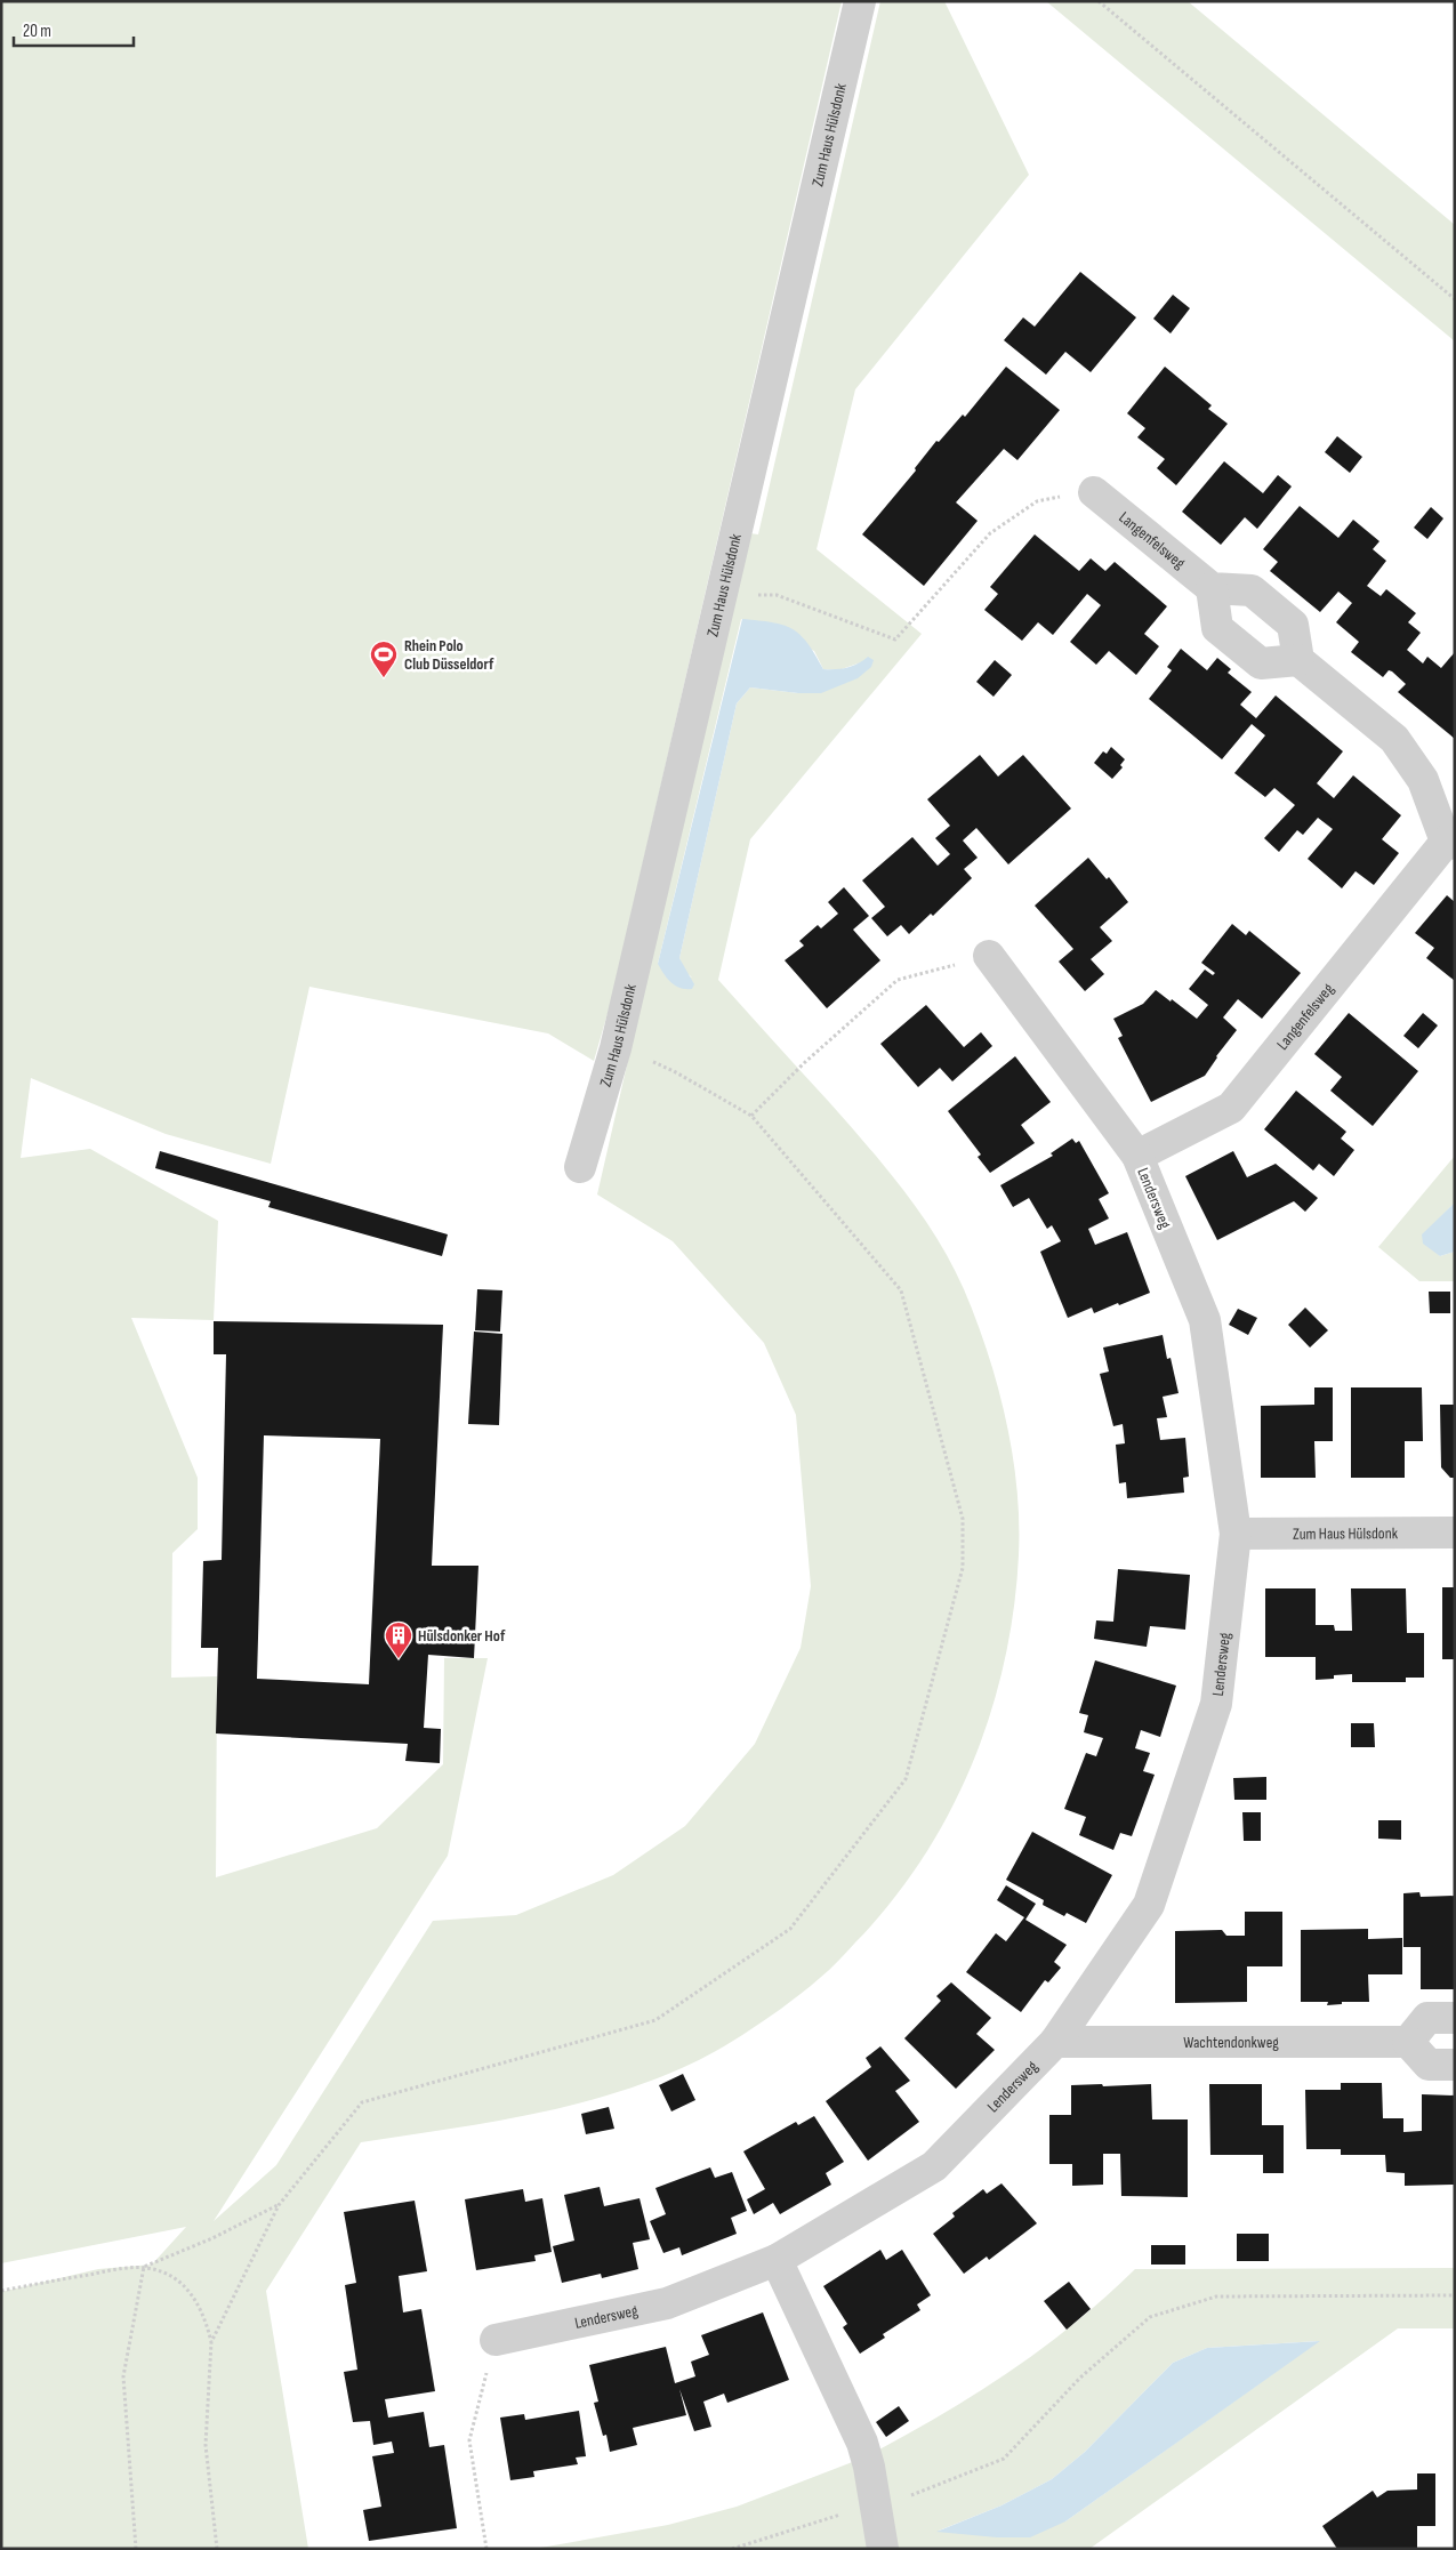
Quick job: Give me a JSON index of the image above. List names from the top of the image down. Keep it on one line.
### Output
{"streets":{"street":["Zum Haus Hülsdonk","Langenfelsweg","Lendersweg","Wachtendonkweg"]},"crossings":[["Zum Haus Hülsdonk","Lendersweg"],["Langenfelsweg","Lendersweg"],["Lendersweg","Wachtendonkweg"]],"places":{"sports":["Rhein Polo Club Düsseldorf"],"building":["Hülsdonker Hof"]},"scale_bar":"20 m"}
